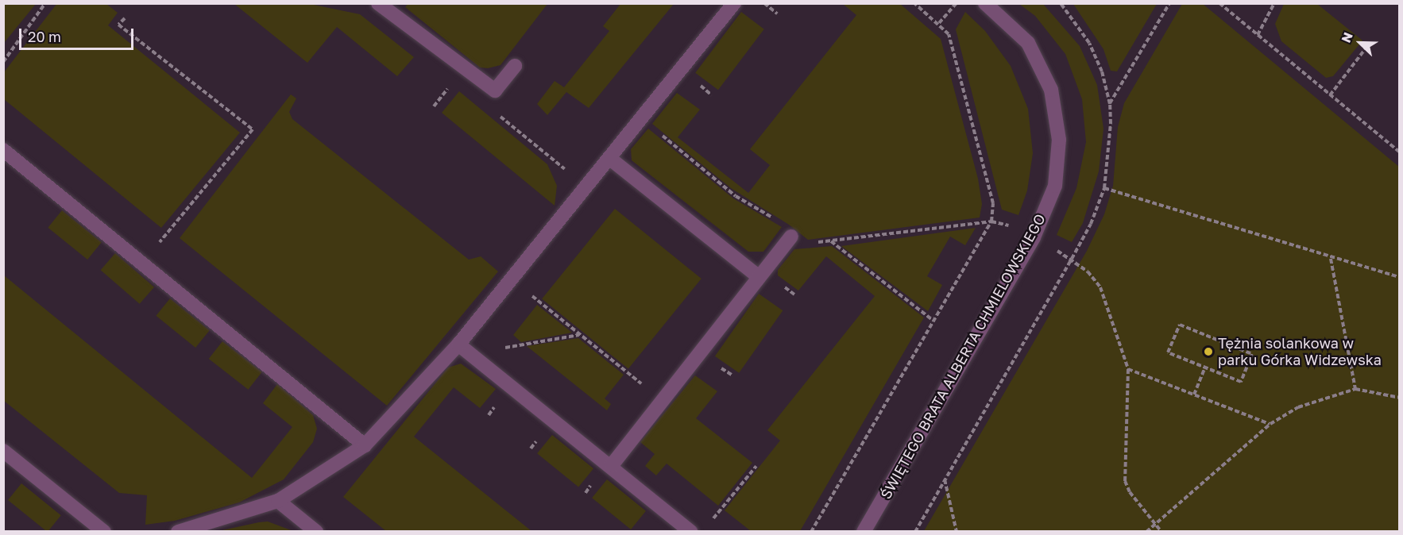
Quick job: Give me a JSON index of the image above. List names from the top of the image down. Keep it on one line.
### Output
{"streets":{"street":["ŚWIĘTEGO BRATA ALBERTA CHMIELOWSKIEGO"]},"places":["Tężnia solankowa w parku Górka Widzewska"],"scale_bar":"20 m","north":"top left"}
